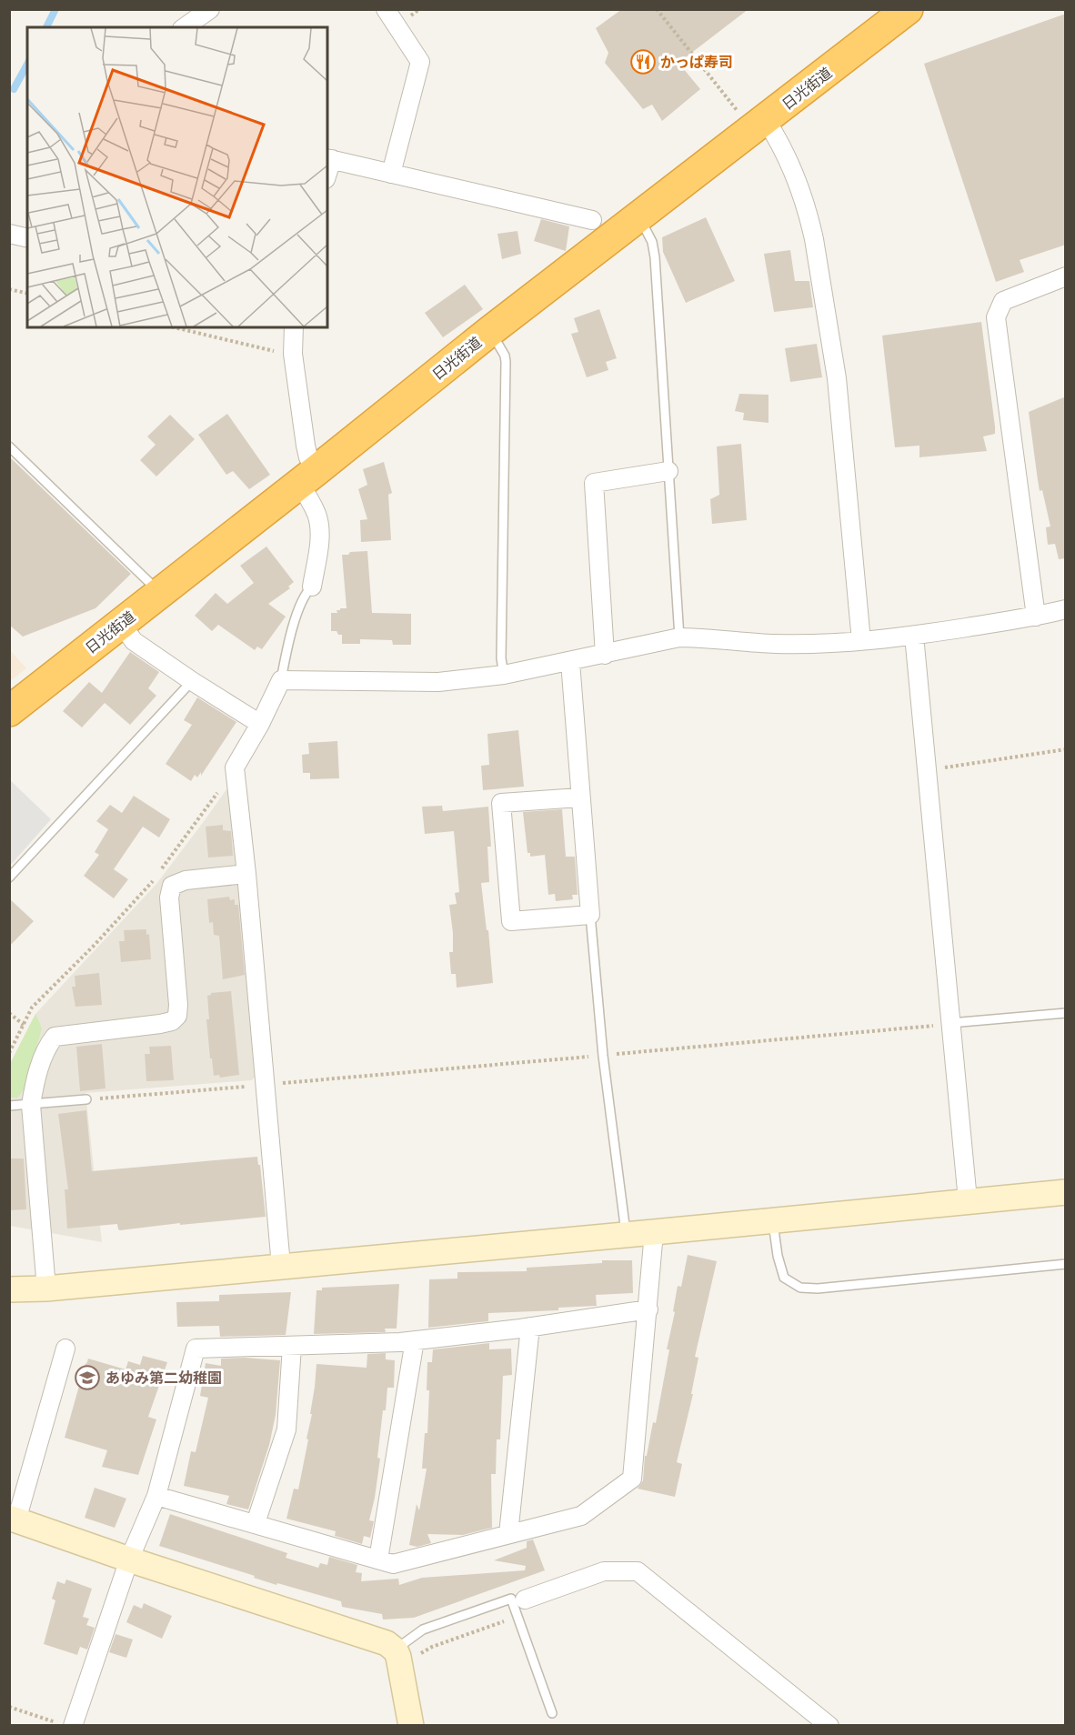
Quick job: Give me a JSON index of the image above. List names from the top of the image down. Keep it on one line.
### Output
{"streets":{"highway":["日光街道"]},"places":{"restaurant":["かっぱ寿司"],"school or university":["あゆみ第二幼稚園"]}}
